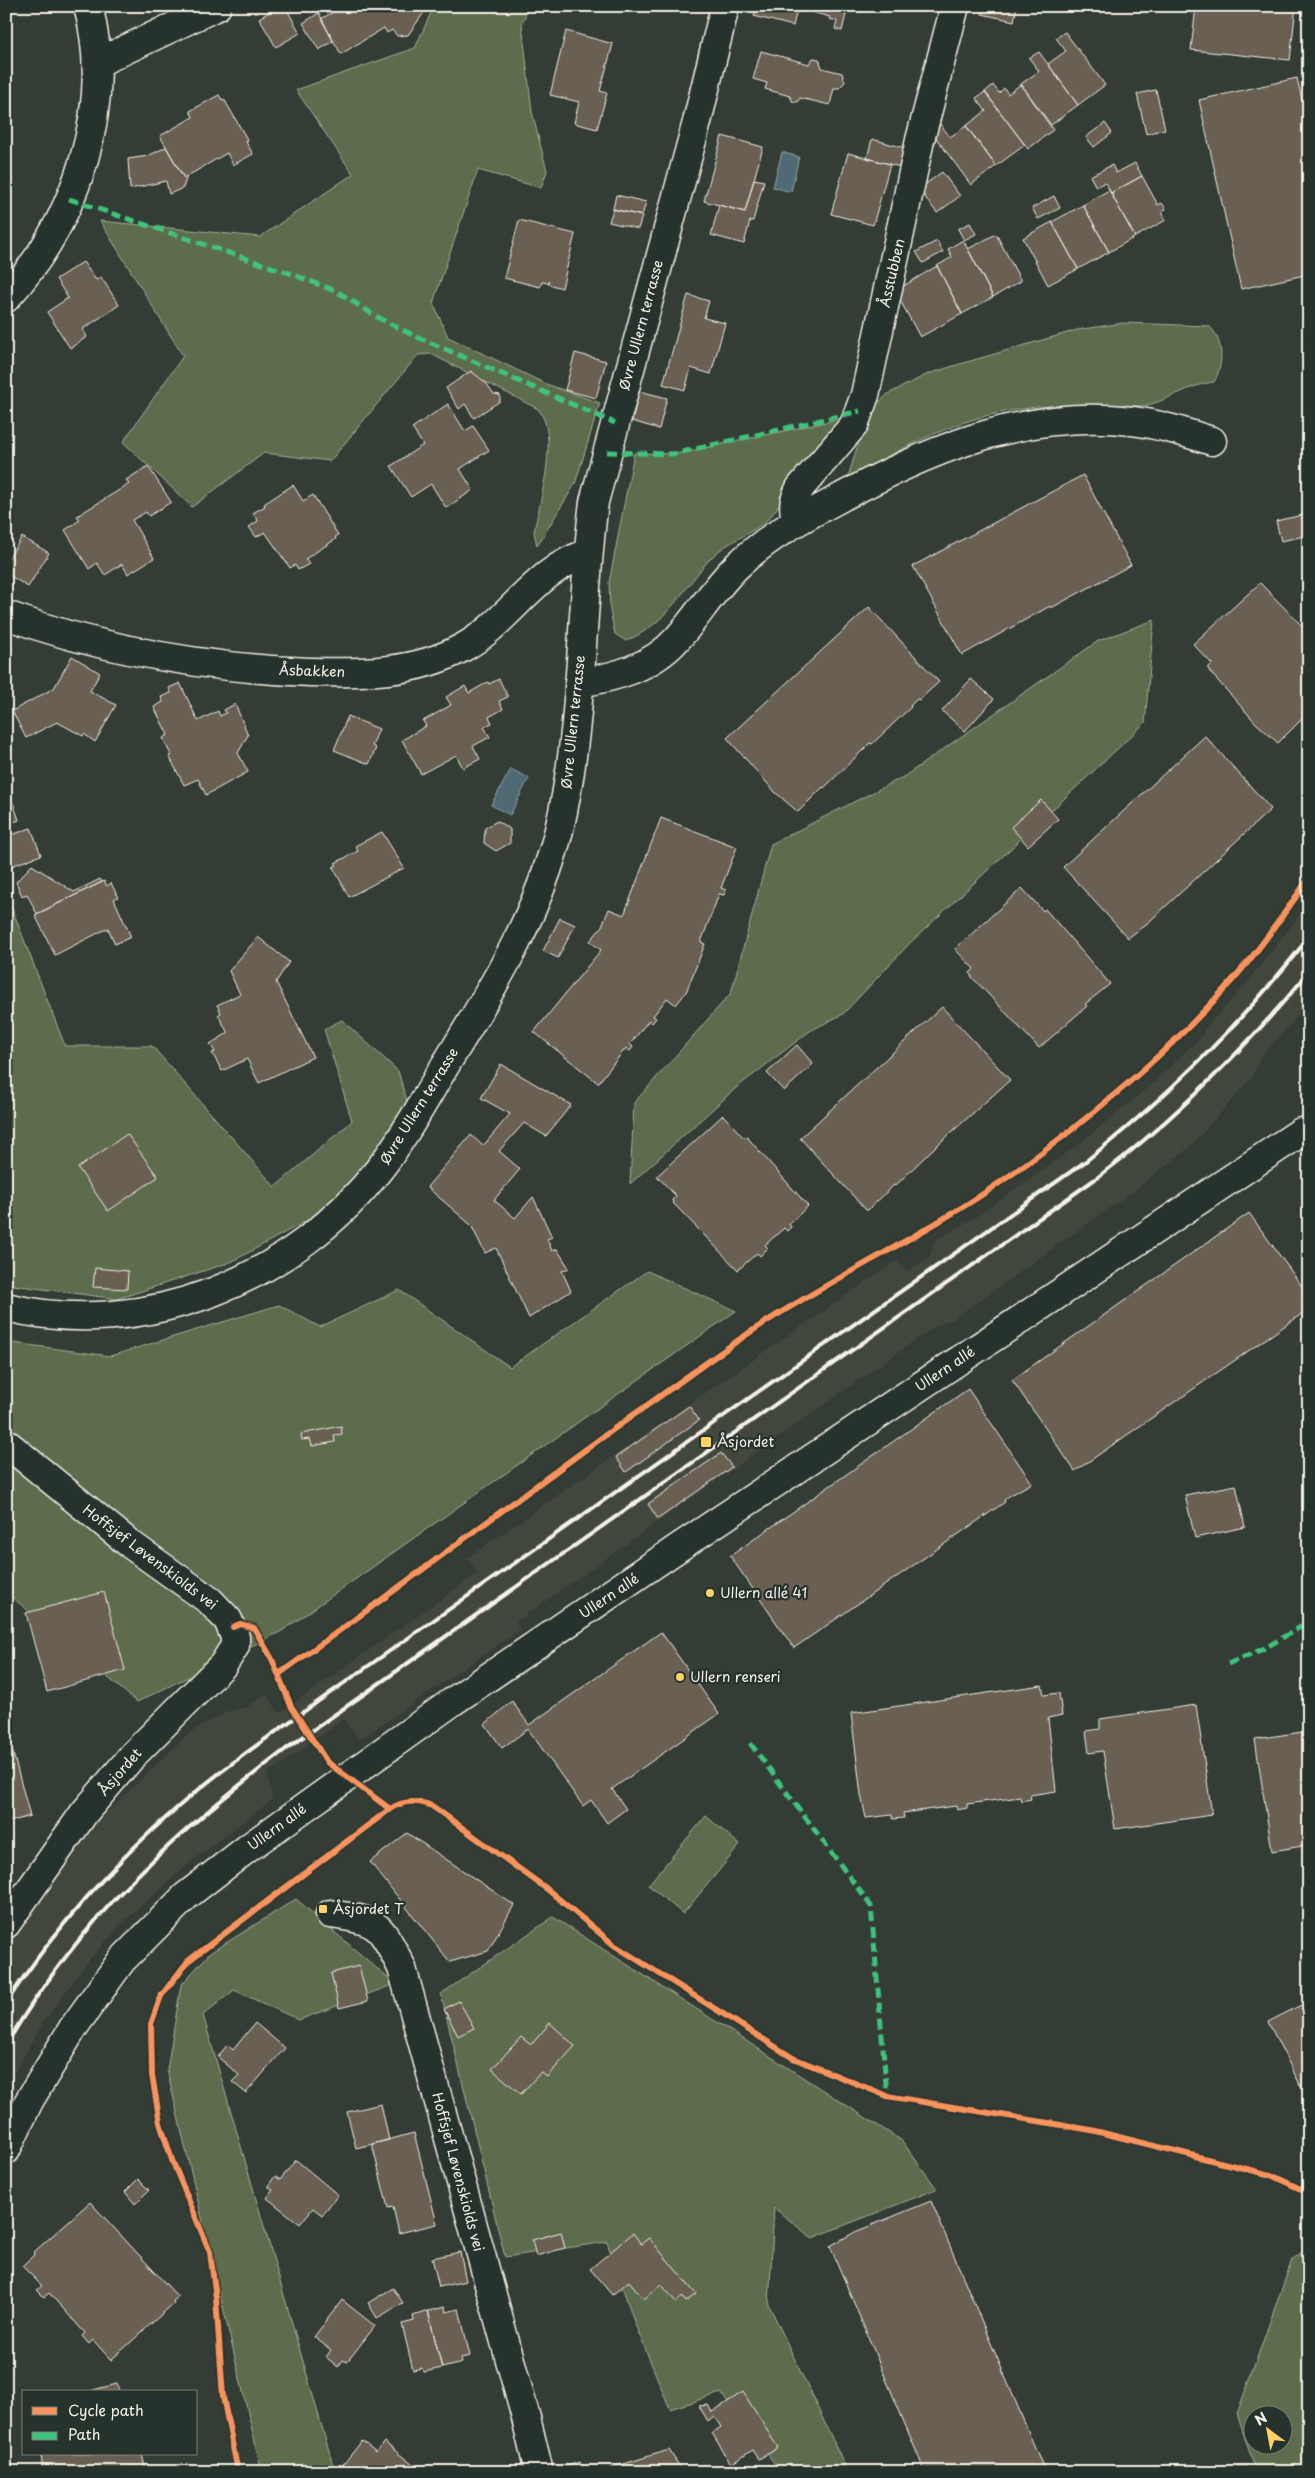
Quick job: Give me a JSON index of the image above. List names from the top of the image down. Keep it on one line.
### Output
{"streets":{"street":["Åsstubben","Øvre Ullern terrasse","Åsbakken","Ullern allé","Hoffsjef Løvenskiolds vei","Åsjordet"]},"crossings":[["Øvre Ullern terrasse","Åsbakken"],["Hoffsjef Løvenskiolds vei","Åsjordet"]],"places":{"transit":["Åsjordet","Åsjordet T"],"other":["Ullern allé 41","Ullern renseri"]},"legend":["Cycle path","Path"],"north":"top left"}
